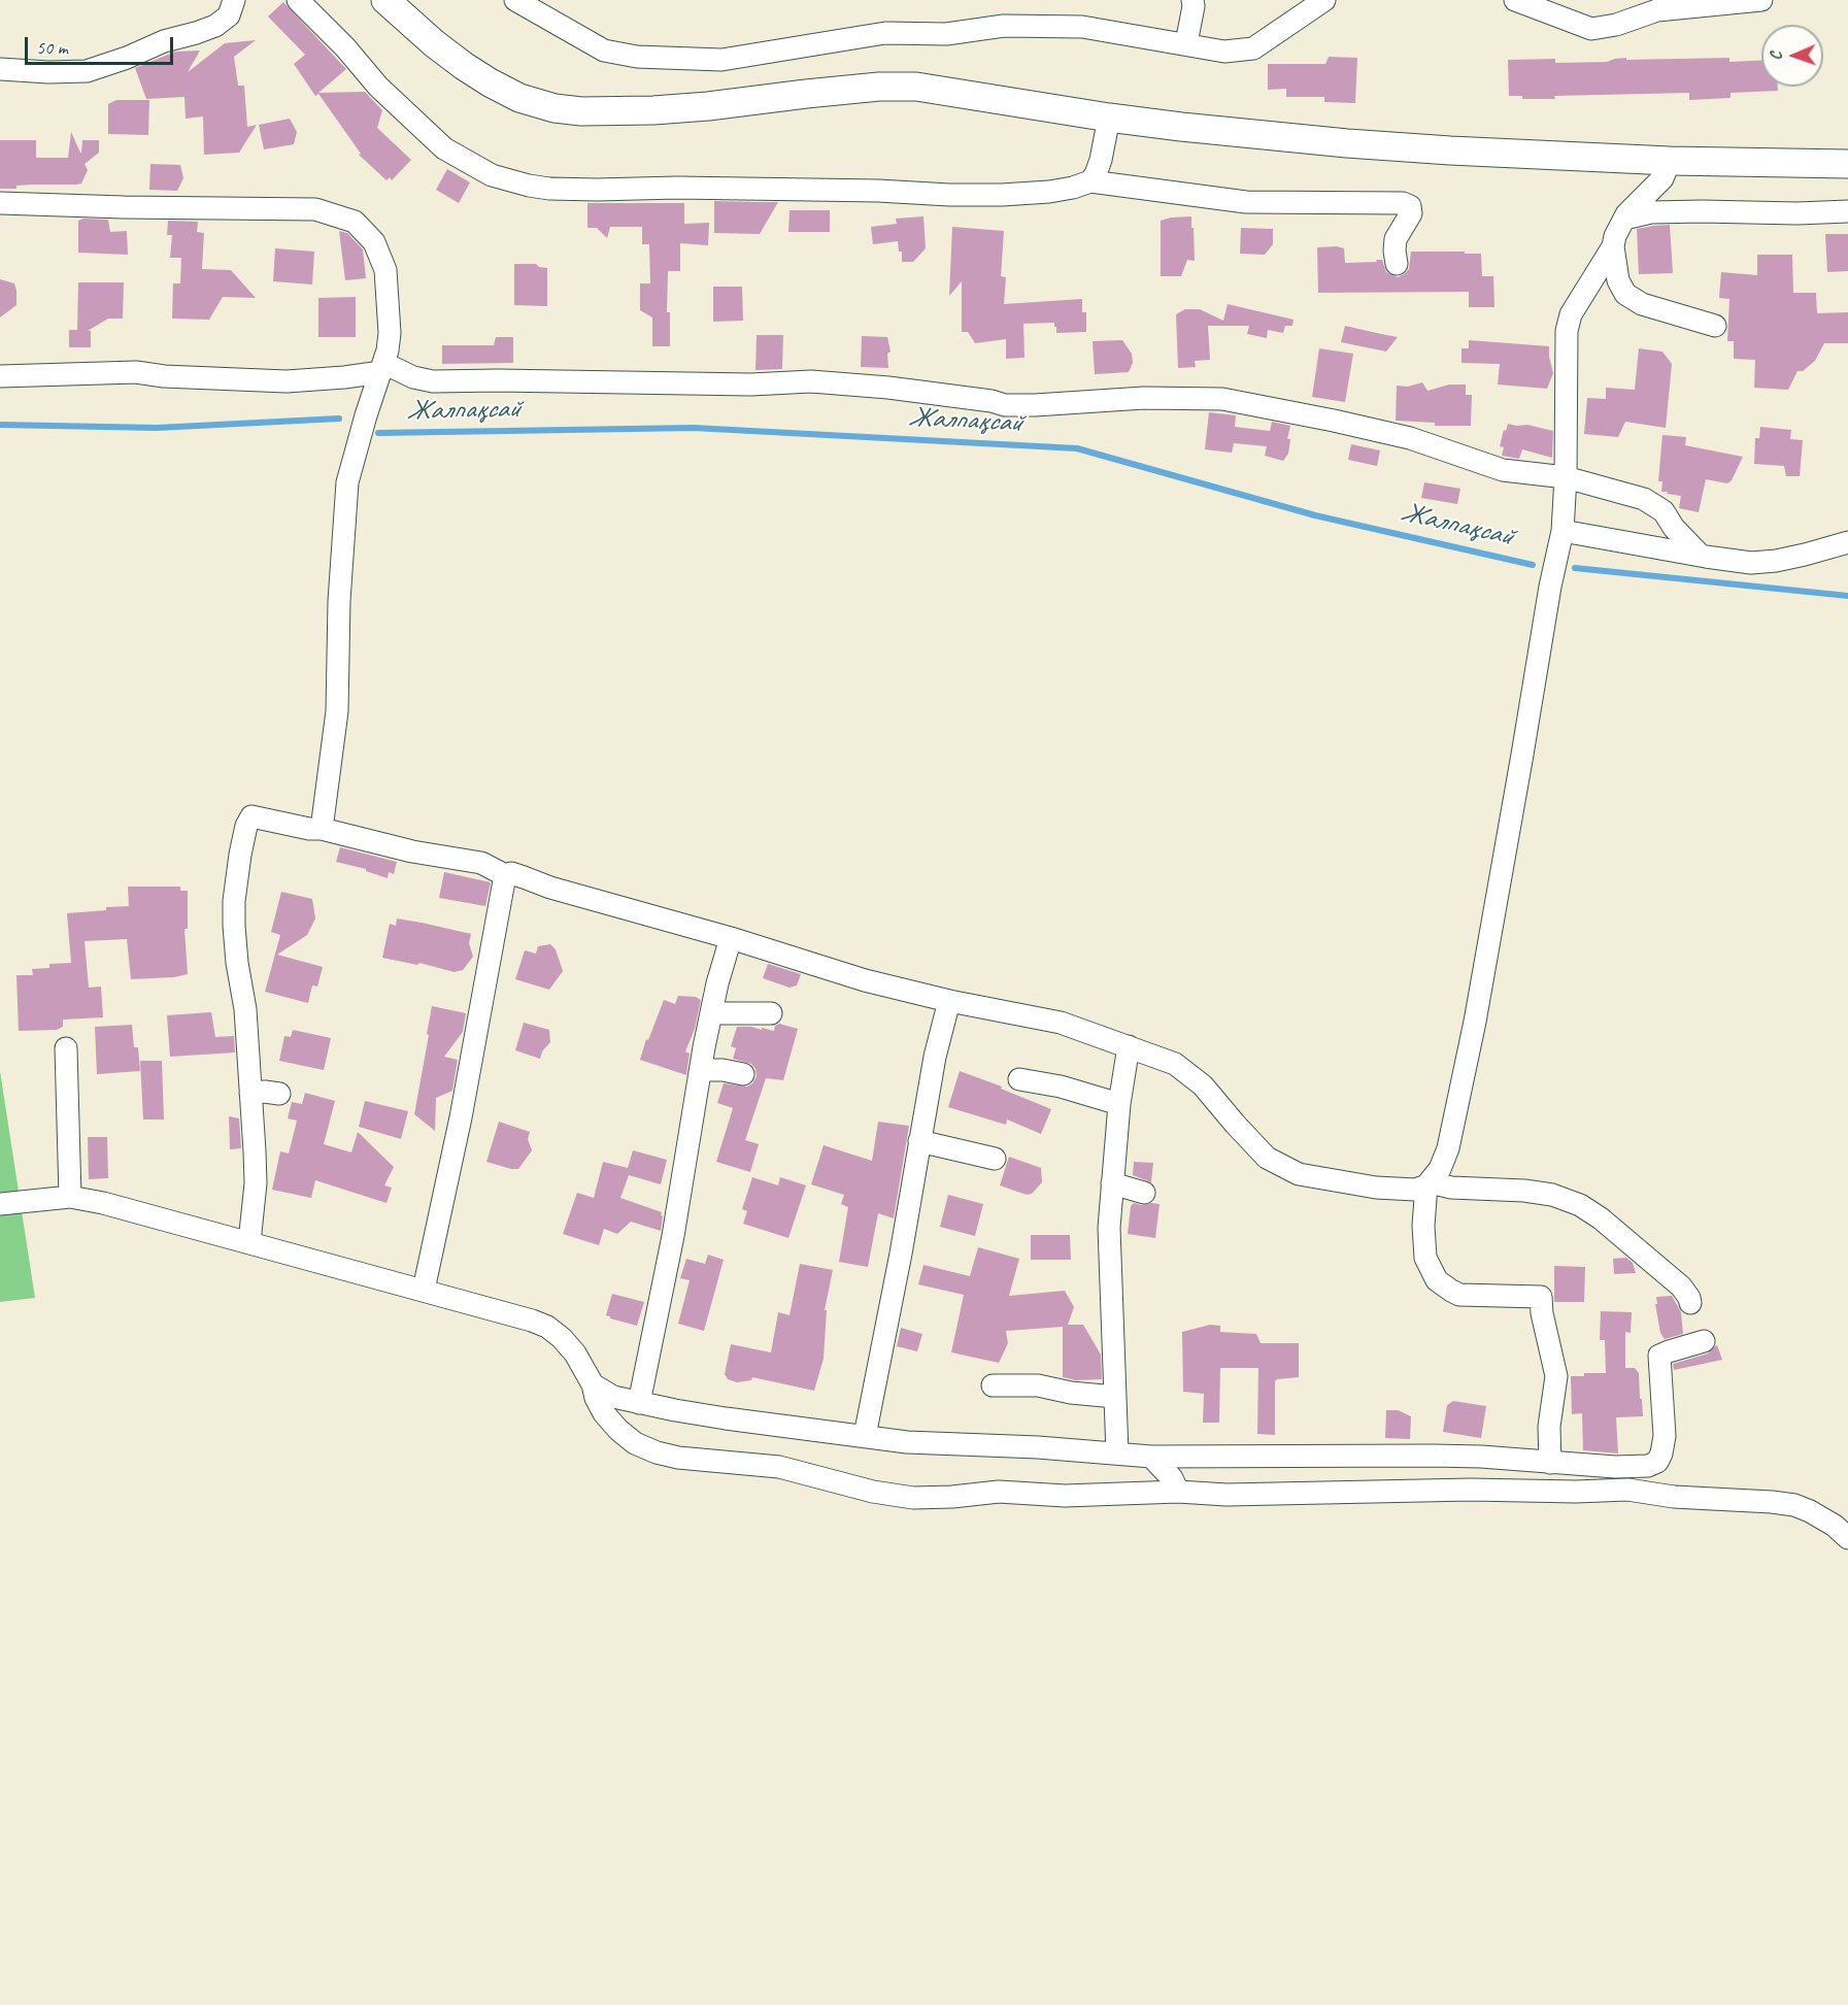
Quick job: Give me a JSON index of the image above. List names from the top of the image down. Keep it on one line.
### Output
{"water":["Жалпақсай"],"scale_bar":"50 m","north":"left"}
